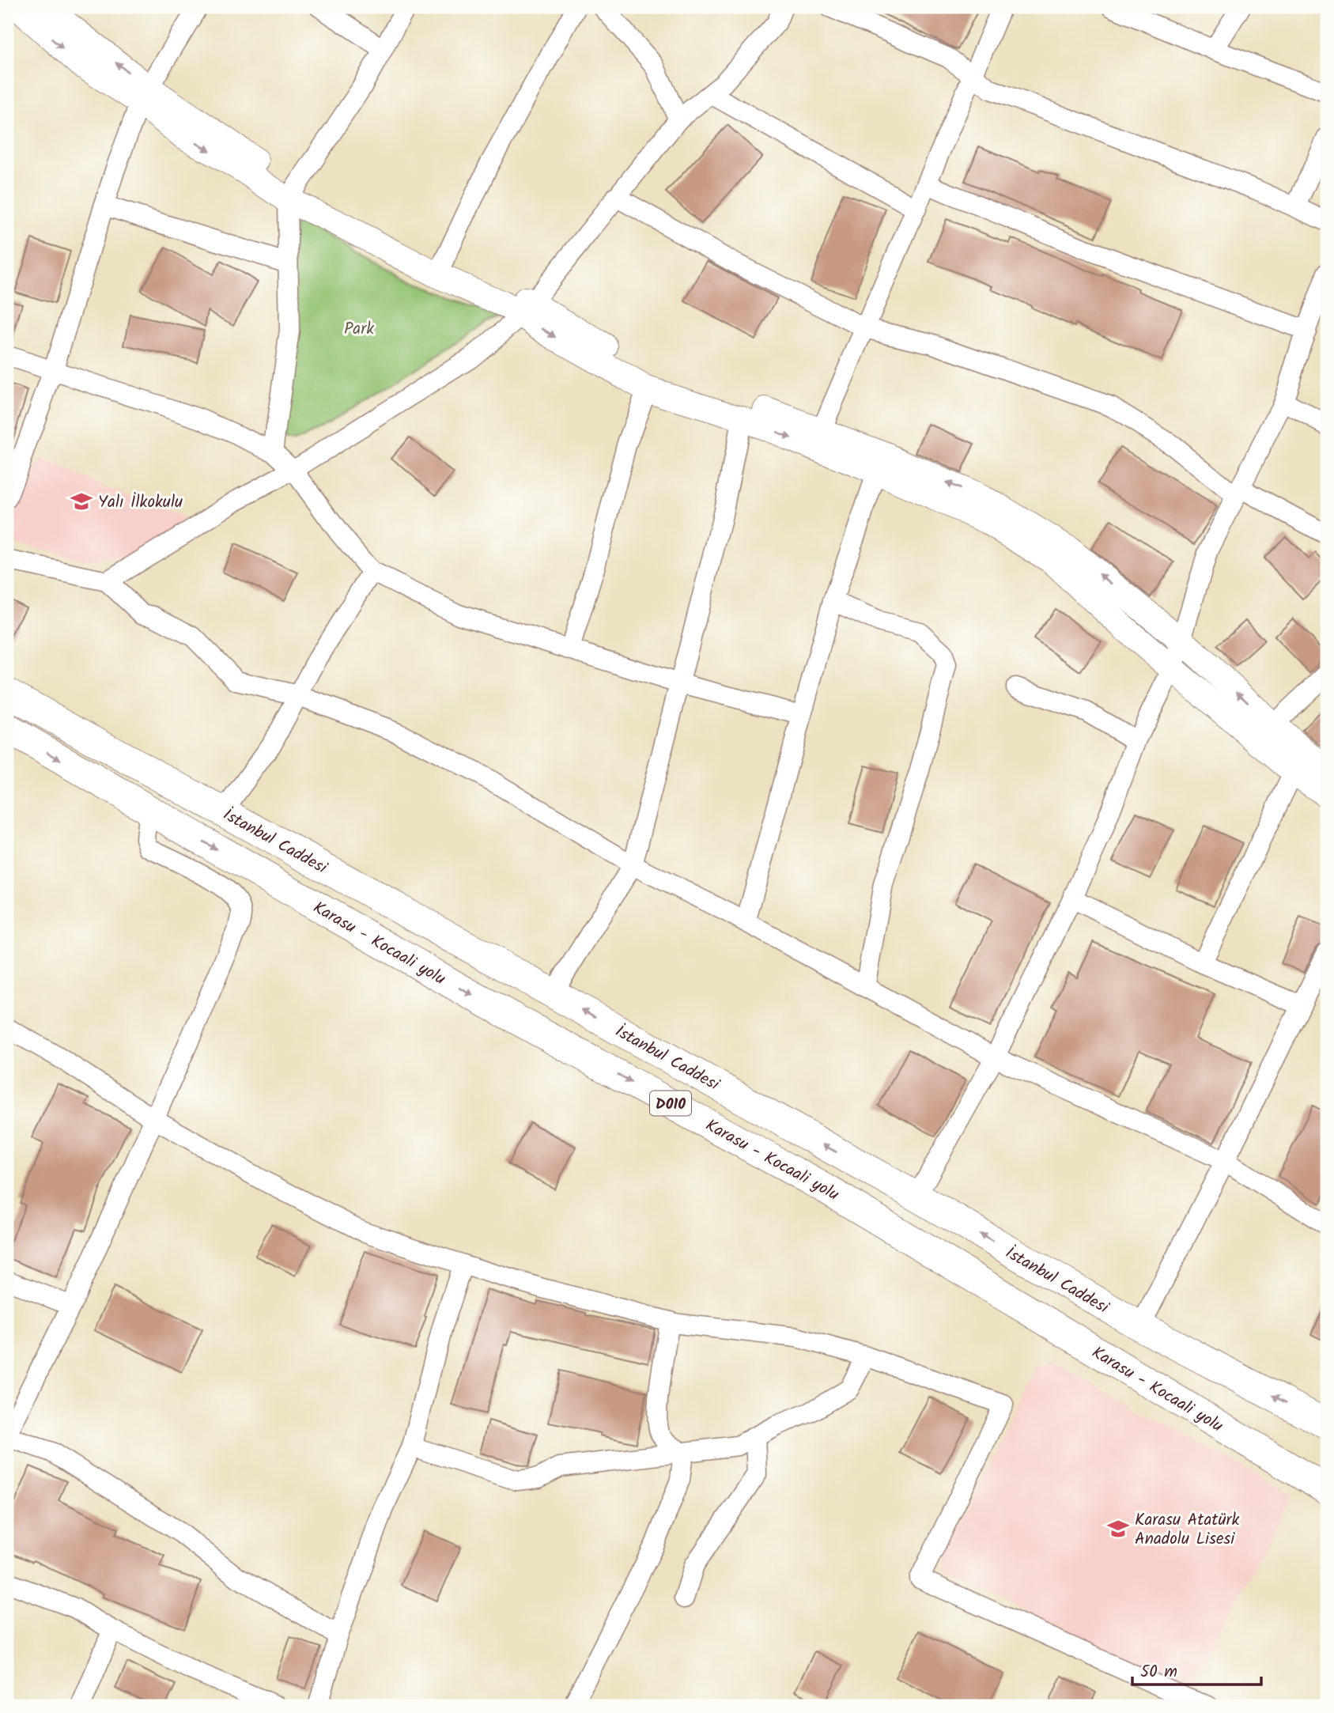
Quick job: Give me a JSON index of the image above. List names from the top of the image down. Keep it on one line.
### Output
{"streets":{"highway":["İstanbul Caddesi","Karasu - Kocaali yolu","D010"]},"one_way":["İstanbul Caddesi","Karasu - Kocaali yolu"],"parks":["Park"],"places":{"school or university":["Yalı İlkokulu","Karasu Atatürk Anadolu Lisesi"]},"scale_bar":"50 m"}
